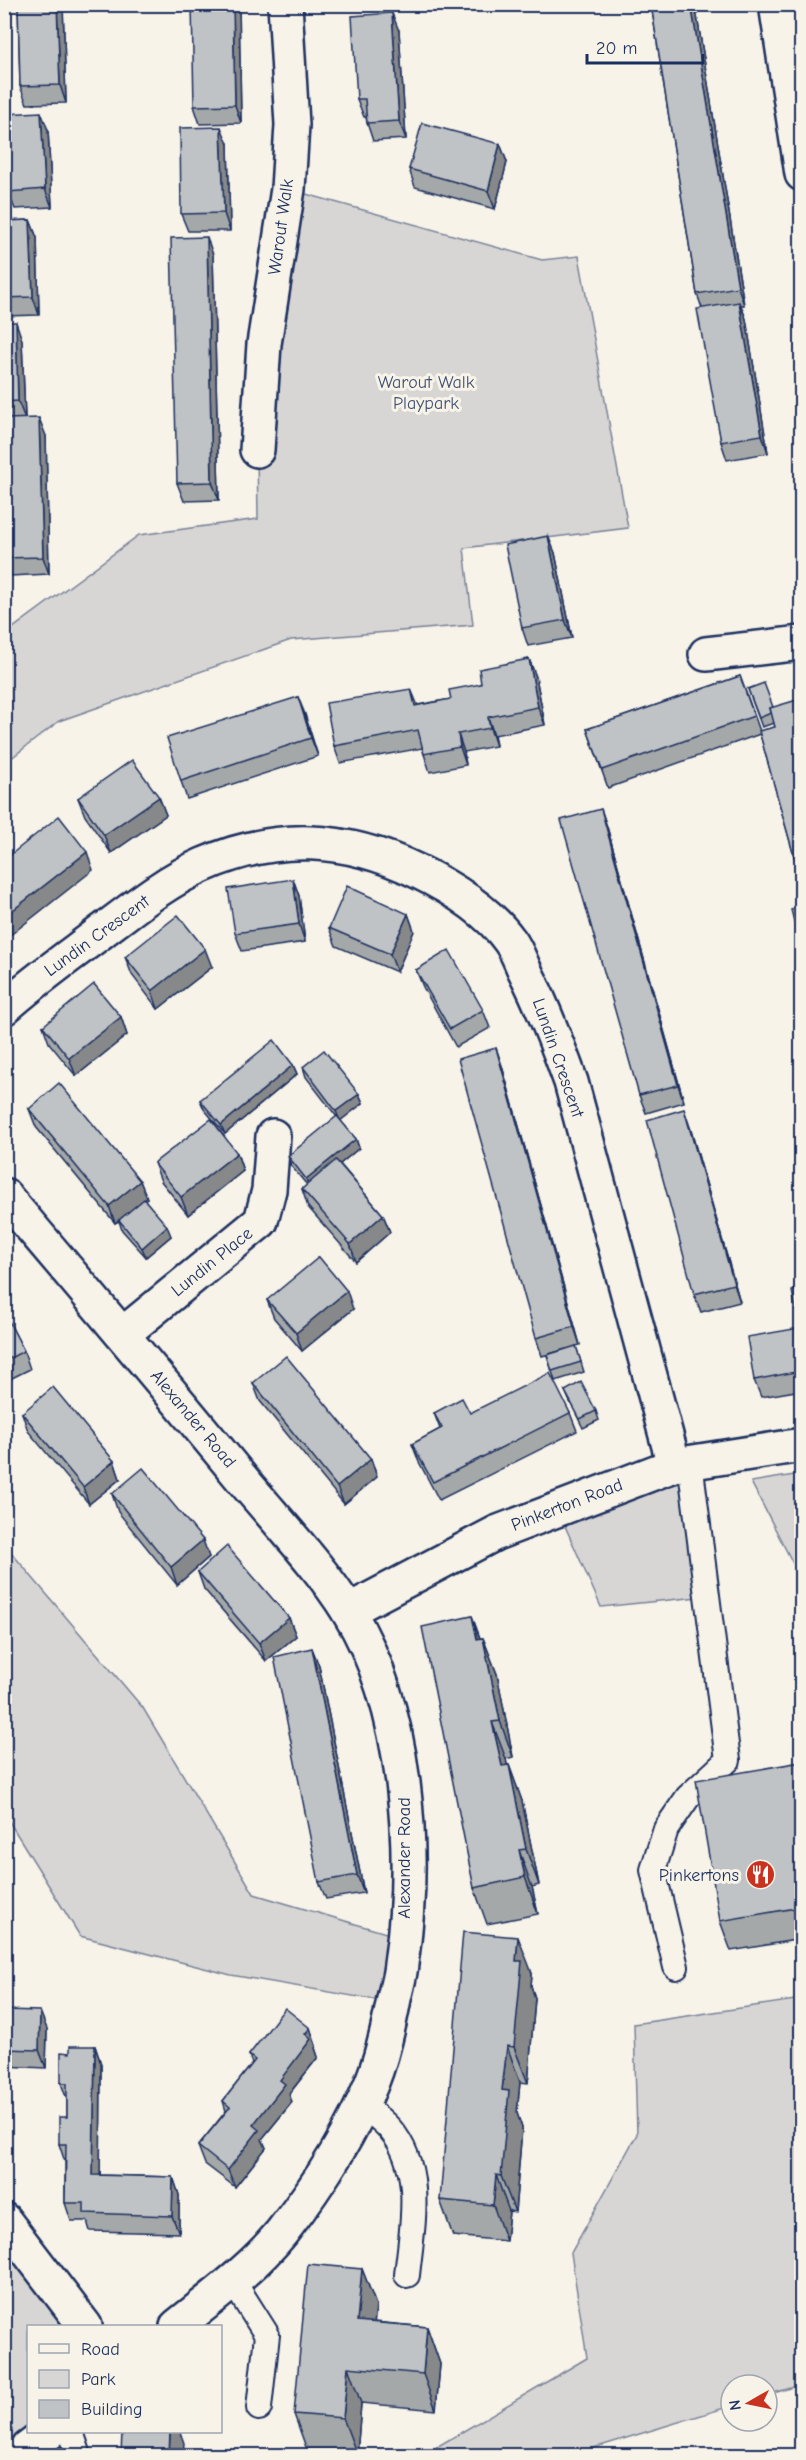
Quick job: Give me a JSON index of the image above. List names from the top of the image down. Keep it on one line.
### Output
{"streets":{"street":["Warout Walk","Lundin Crescent","Lundin Place","Alexander Road","Pinkerton Road"]},"crossings":[["Lundin Crescent","Pinkerton Road"],["Lundin Place","Alexander Road"],["Alexander Road","Pinkerton Road"]],"parks":["Warout Walk Playpark"],"places":{"restaurant":["Pinkertons"]},"legend":["Road","Park","Building"],"scale_bar":"20 m","north":"left"}
